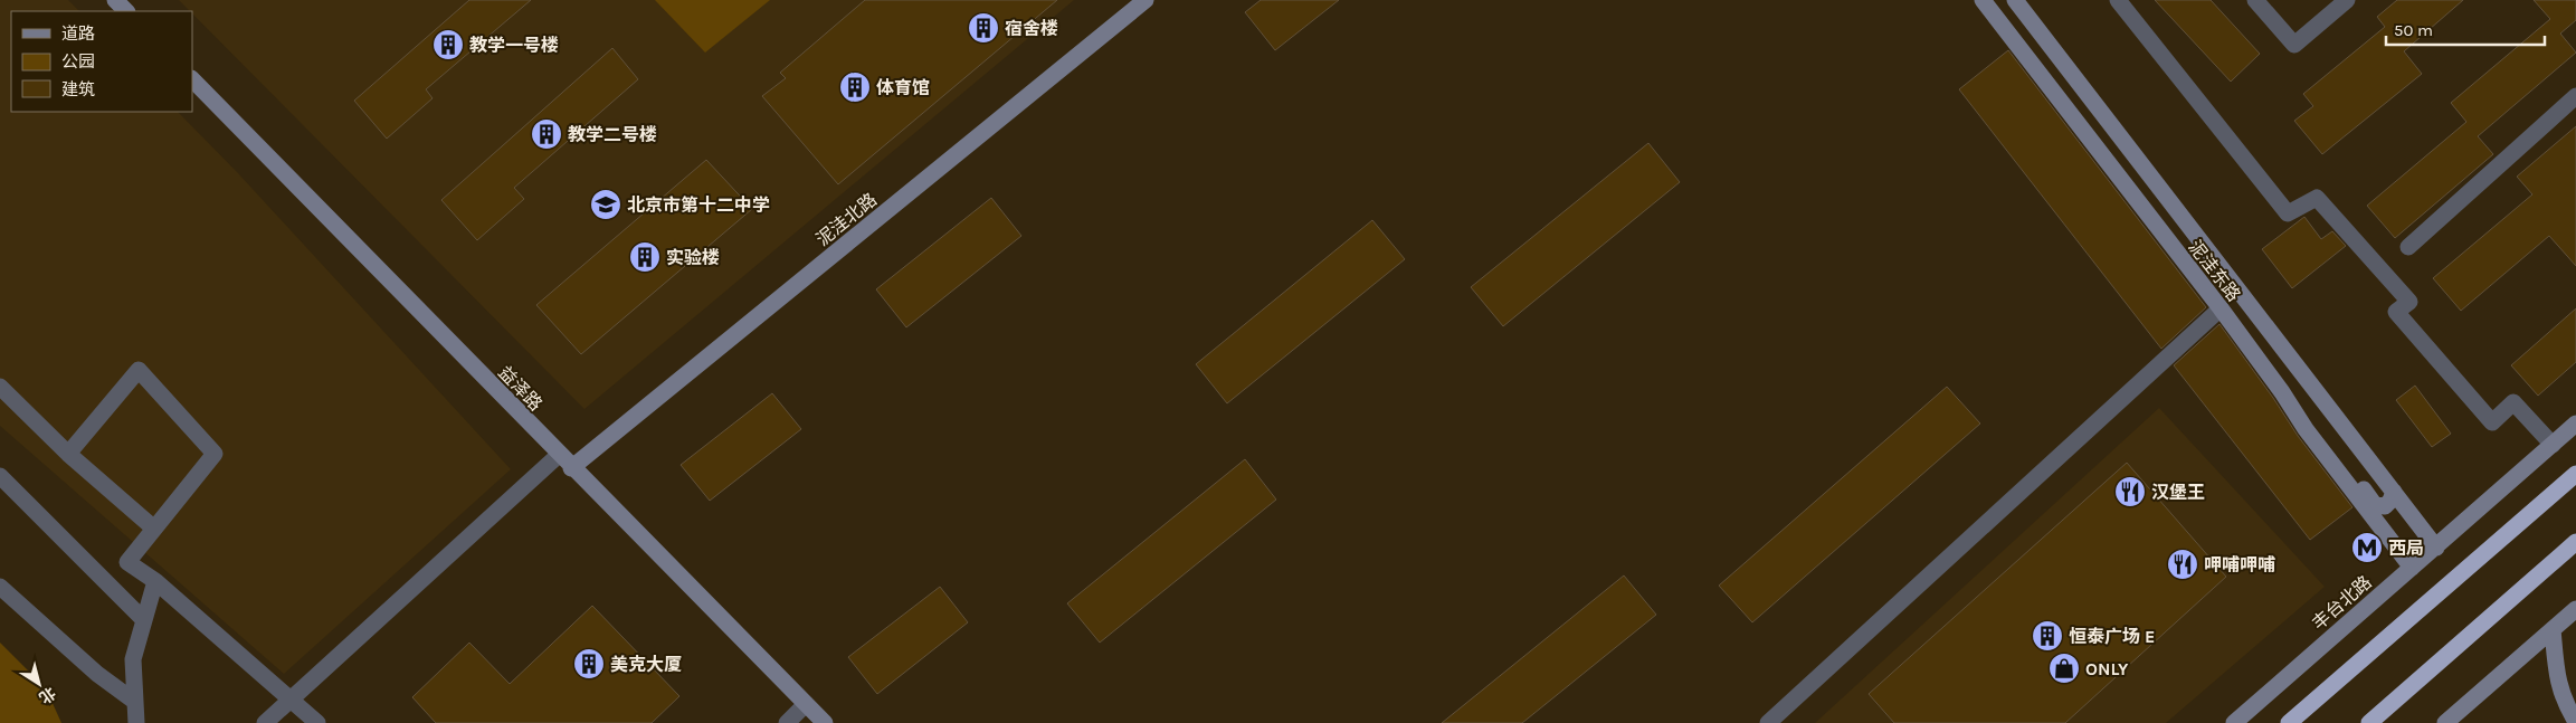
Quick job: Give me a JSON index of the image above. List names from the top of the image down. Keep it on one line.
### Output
{"streets":{"street":["泥洼北路","泥洼东路","益泽路","丰台北路"]},"crossings":[["泥洼北路","益泽路"],["泥洼东路","丰台北路"]],"places":{"building":["宿舍楼","教学一号楼","体育馆","教学二号楼","实验楼","恒泰广场 E","美克大厦"],"school or university":["北京市第十二中学"],"restaurant":["汉堡王","呷哺呷哺"],"metro station":["西局"],"shop":["ONLY"]},"legend":["道路","公园","建筑"],"scale_bar":"50 m","north":"bottom right"}
